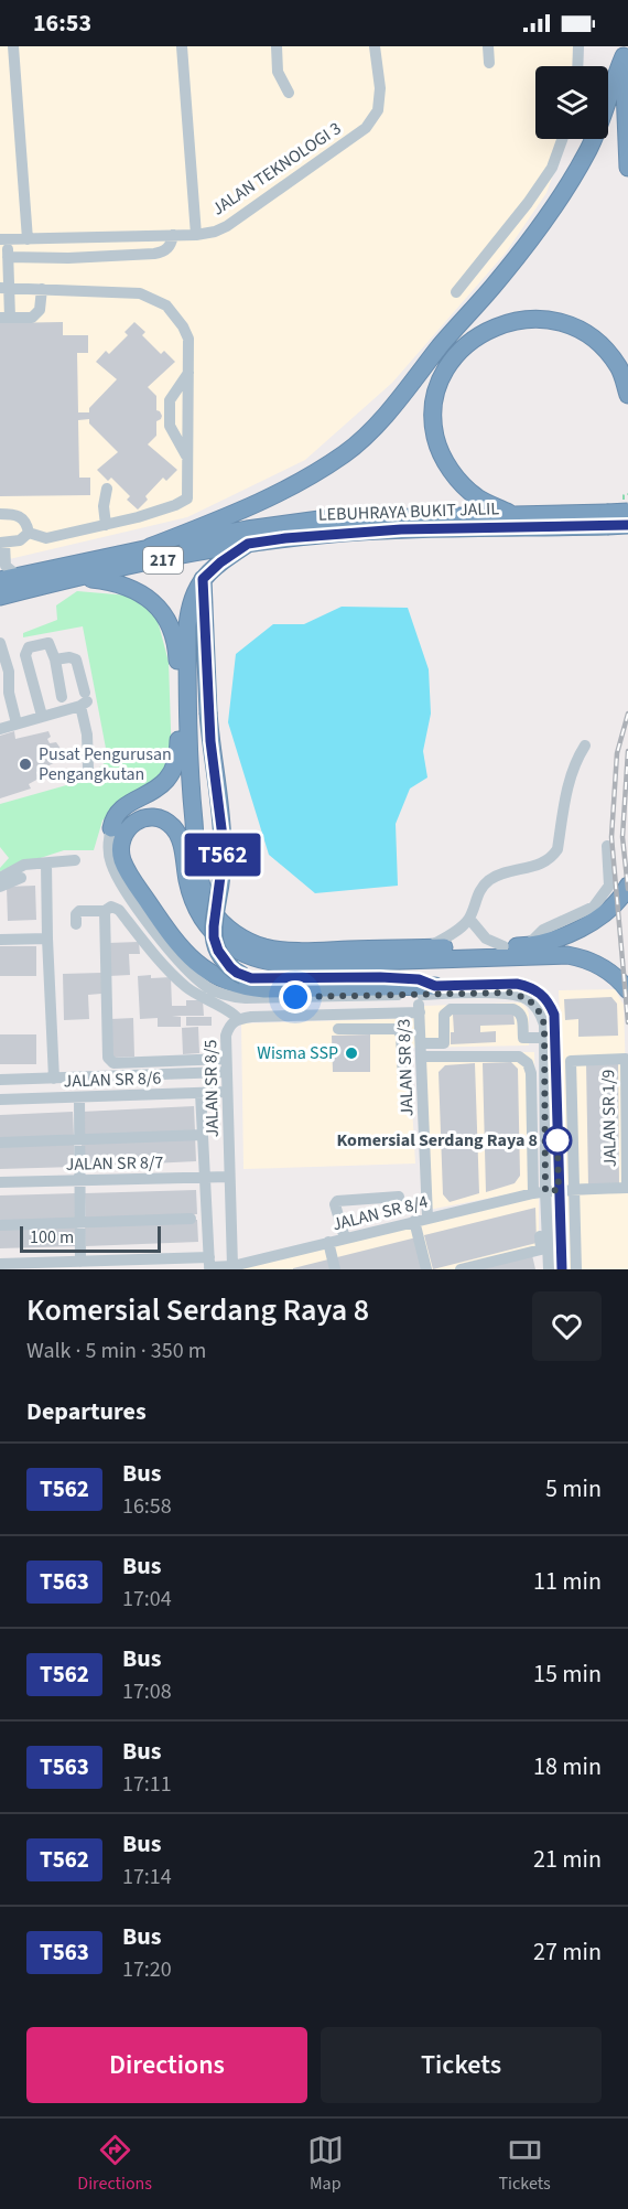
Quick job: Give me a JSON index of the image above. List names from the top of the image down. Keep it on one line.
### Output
{"streets":{"highway":["LEBUHRAYA BUKIT JALIL","217"],"street":["JALAN TEKNOLOGI 3","JALAN SR 8/3","JALAN SR 8/6","JALAN SR 8/5","JALAN SR 1/9","JALAN SR 8/7","JALAN SR 8/4"]},"crossings":[["JALAN SR 8/3","JALAN SR 8/5"],["JALAN SR 8/3","JALAN SR 8/4"],["JALAN SR 8/6","JALAN SR 8/5"],["JALAN SR 8/5","JALAN SR 8/7"],["JALAN SR 8/5","JALAN SR 8/4"],["JALAN SR 1/9","JALAN SR 8/4"]],"places":["Pusat Pengurusan Pengangkutan","Wisma SSP","Komersial Serdang Raya 8"],"lines":["bus line T562"],"scale_bar":"100 m","page":{"status":"16:53","on_map":"T562","scale":"100 m","heading":[["Komersial Serdang Raya 8","Walk · 5 min · 350 m"],"Departures"],"list":[{"mark":"T562","name":"Bus","note":"16:58","value":"5 min"},{"mark":"T563","name":"Bus","note":"17:04","value":"11 min"},{"mark":"T562","name":"Bus","note":"17:08","value":"15 min"},{"mark":"T563","name":"Bus","note":"17:11","value":"18 min"},{"mark":"T562","name":"Bus","note":"17:14","value":"21 min"},{"mark":"T563","name":"Bus","note":"17:20","value":"27 min"}],"buttons":["Directions","Tickets"],"tabs":["Directions","Map","Tickets"]}}
